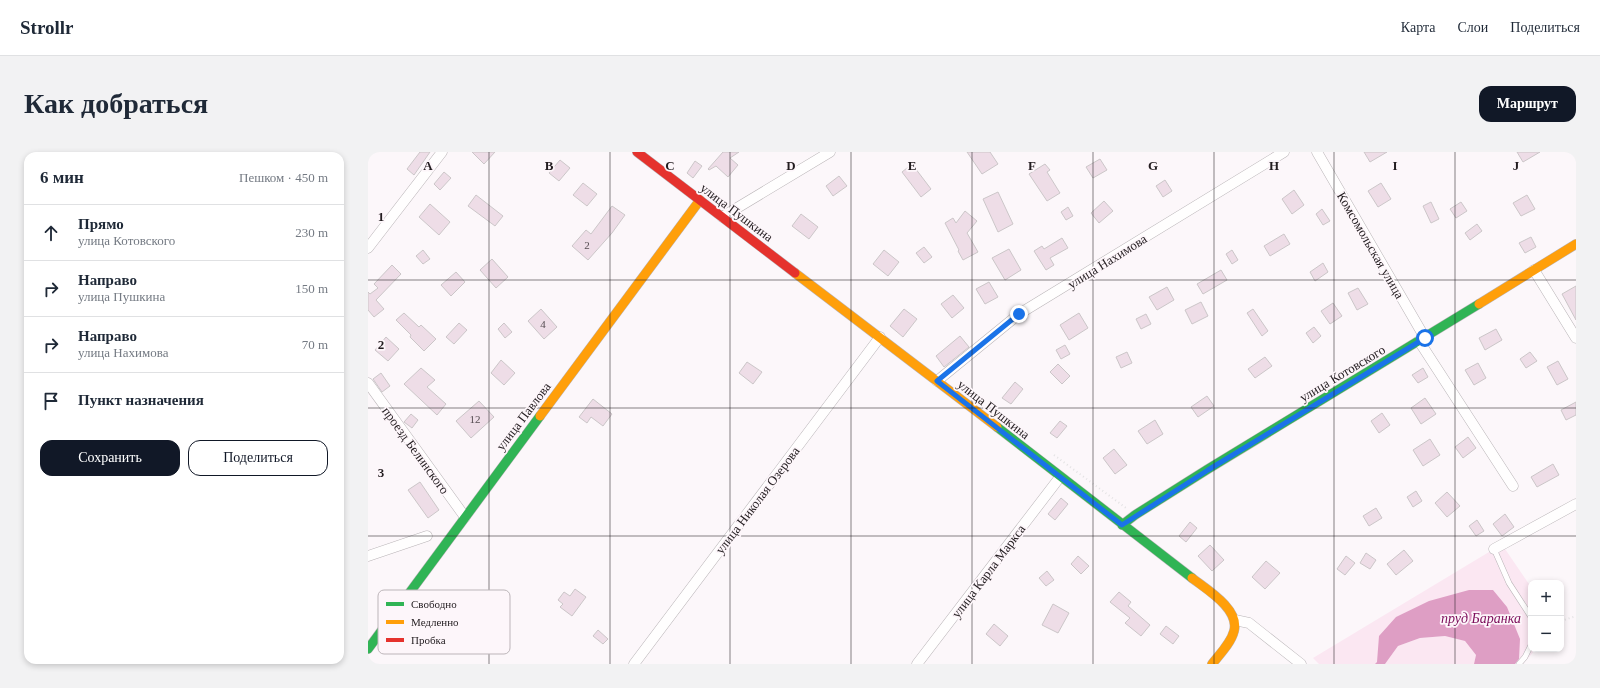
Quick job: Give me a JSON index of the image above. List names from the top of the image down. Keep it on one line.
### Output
{"streets":{"main road":["улица Пушкина","улица Котовского","улица Павлова"],"street":["Комсомольская улица","улица Нахимова","проезд Белинского","улица Николая Озерова","улица Карла Маркса"]},"crossings":[["улица Пушкина","улица Нахимова"],["улица Пушкина","улица Котовского"],["улица Пушкина","улица Павлова"],["улица Пушкина","улица Николая Озерова"],["улица Пушкина","улица Карла Маркса"],["Комсомольская улица","улица Котовского"],["улица Павлова","проезд Белинского"]],"water":["пруд Баранка"],"house_numbers":["2","4","12"],"legend":["Свободно","Медленно","Пробка"],"page":{"header":"Strollr","nav":["Карта","Слои","Поделиться"],"buttons":["Маршрут",["Сохранить","Поделиться"]],"title":"Как добраться","heading":["6 мин","Пешком · 450 m"],"list":[["Прямо","улица Котовского","230 m"],["Направо","улица Пушкина","150 m"],["Направо","улица Нахимова","70 m"],"Пункт назначения"],"map_buttons":["+","−"]},"grid":{"columns":["A","B","C","D","E","F","G","H","I","J"],"rows":["1","2","3"]}}
